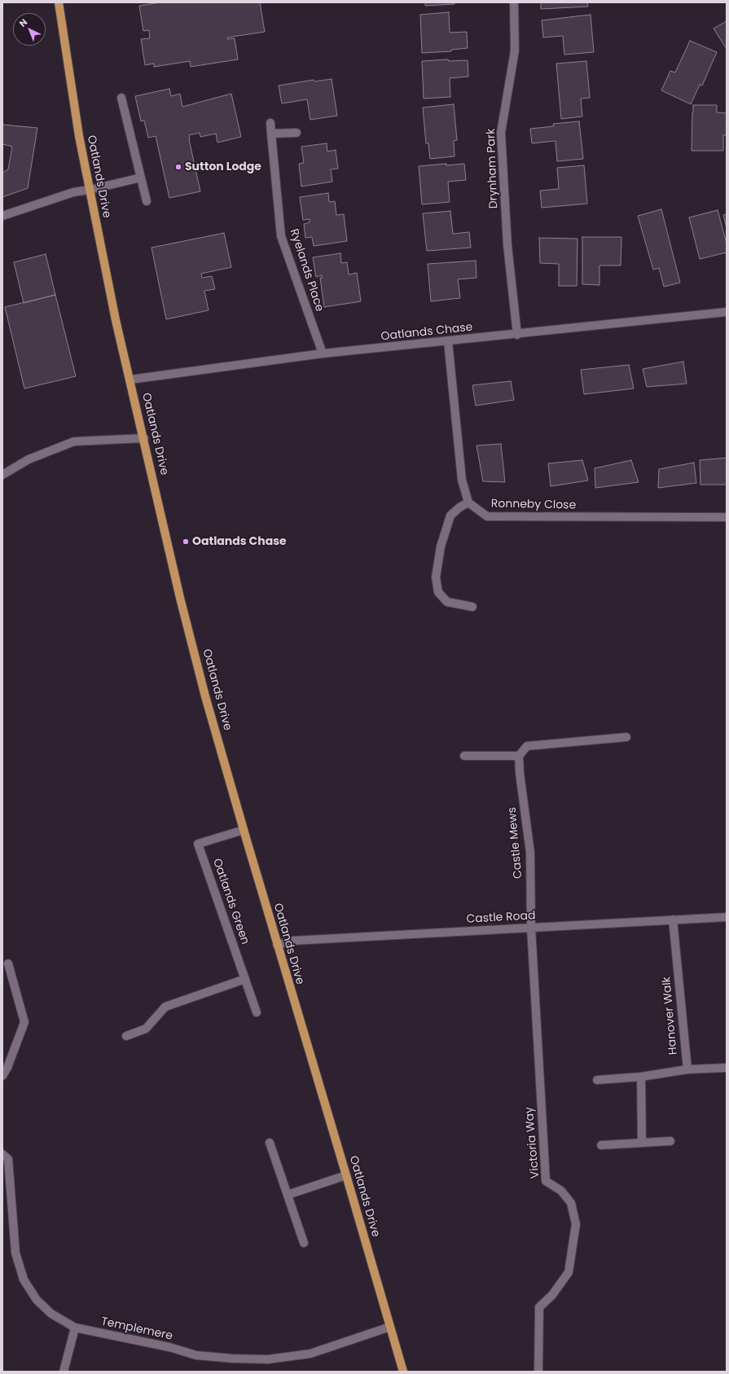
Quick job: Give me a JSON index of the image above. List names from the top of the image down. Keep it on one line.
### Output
{"streets":{"main road":["Oatlands Drive"],"street":["Drynham Park","Ryelands Place","Oatlands Chase","Ronneby Close","Castle Mews","Oatlands Green","Castle Road","Hanover Walk","Victoria Way","Templemere"]},"crossings":[["Drynham Park","Oatlands Chase"],["Oatlands Drive","Oatlands Chase"],["Oatlands Drive","Oatlands Green"],["Oatlands Drive","Castle Road"],["Oatlands Drive","Templemere"],["Ryelands Place","Oatlands Chase"],["Castle Mews","Castle Road"],["Castle Mews","Victoria Way"],["Castle Road","Hanover Walk"],["Castle Road","Victoria Way"]],"places":["Sutton Lodge","Oatlands Chase"],"north":"top left"}
